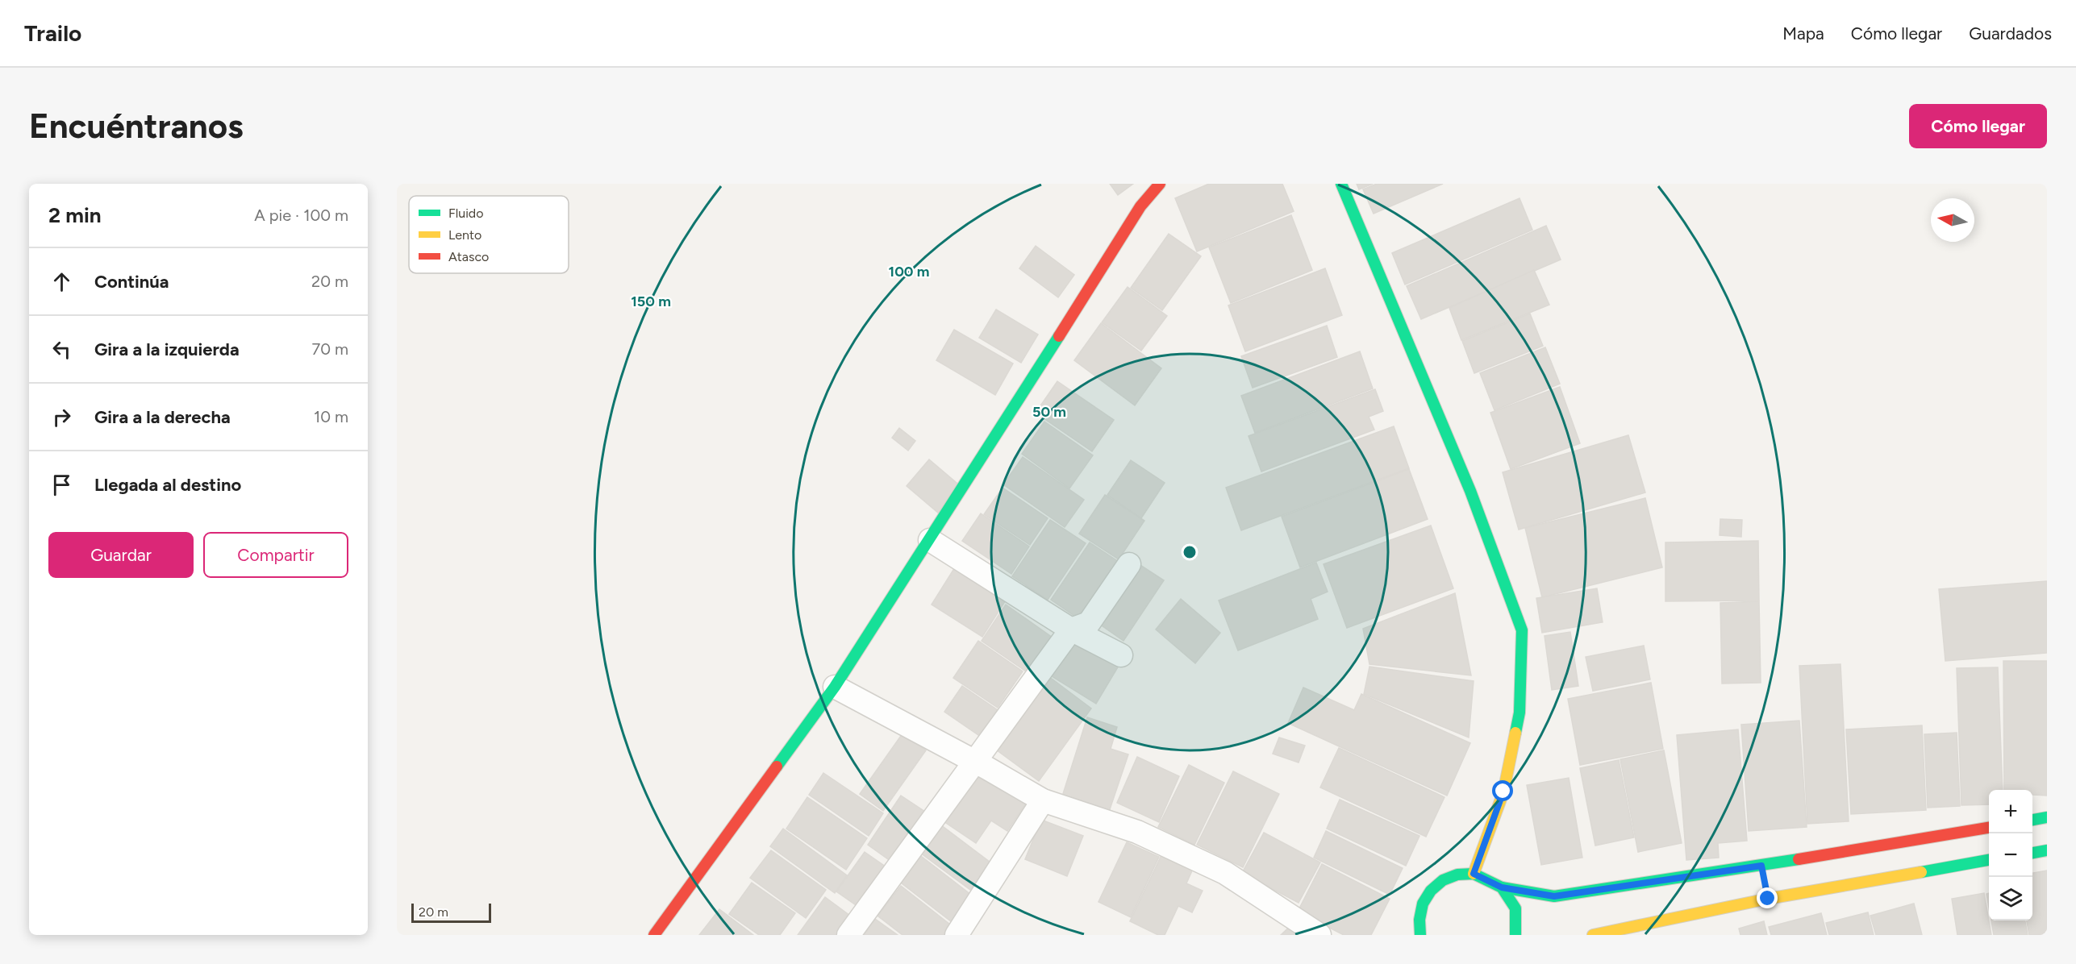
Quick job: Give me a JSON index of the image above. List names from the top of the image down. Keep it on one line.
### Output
{"legend":["Fluido","Lento","Atasco"],"scale_bar":"20 m","north":"left","page":{"header":"Trailo","nav":["Mapa","Cómo llegar","Guardados"],"buttons":["Cómo llegar",["Guardar","Compartir"]],"title":"Encuéntranos","heading":["2 min","A pie · 100 m"],"list":[["Continúa","20 m"],["Gira a la izquierda","70 m"],["Gira a la derecha","10 m"],"Llegada al destino"],"map_buttons":["+","−"],"scale":"20 m"},"rings":["100 m","150 m","50 m"]}
